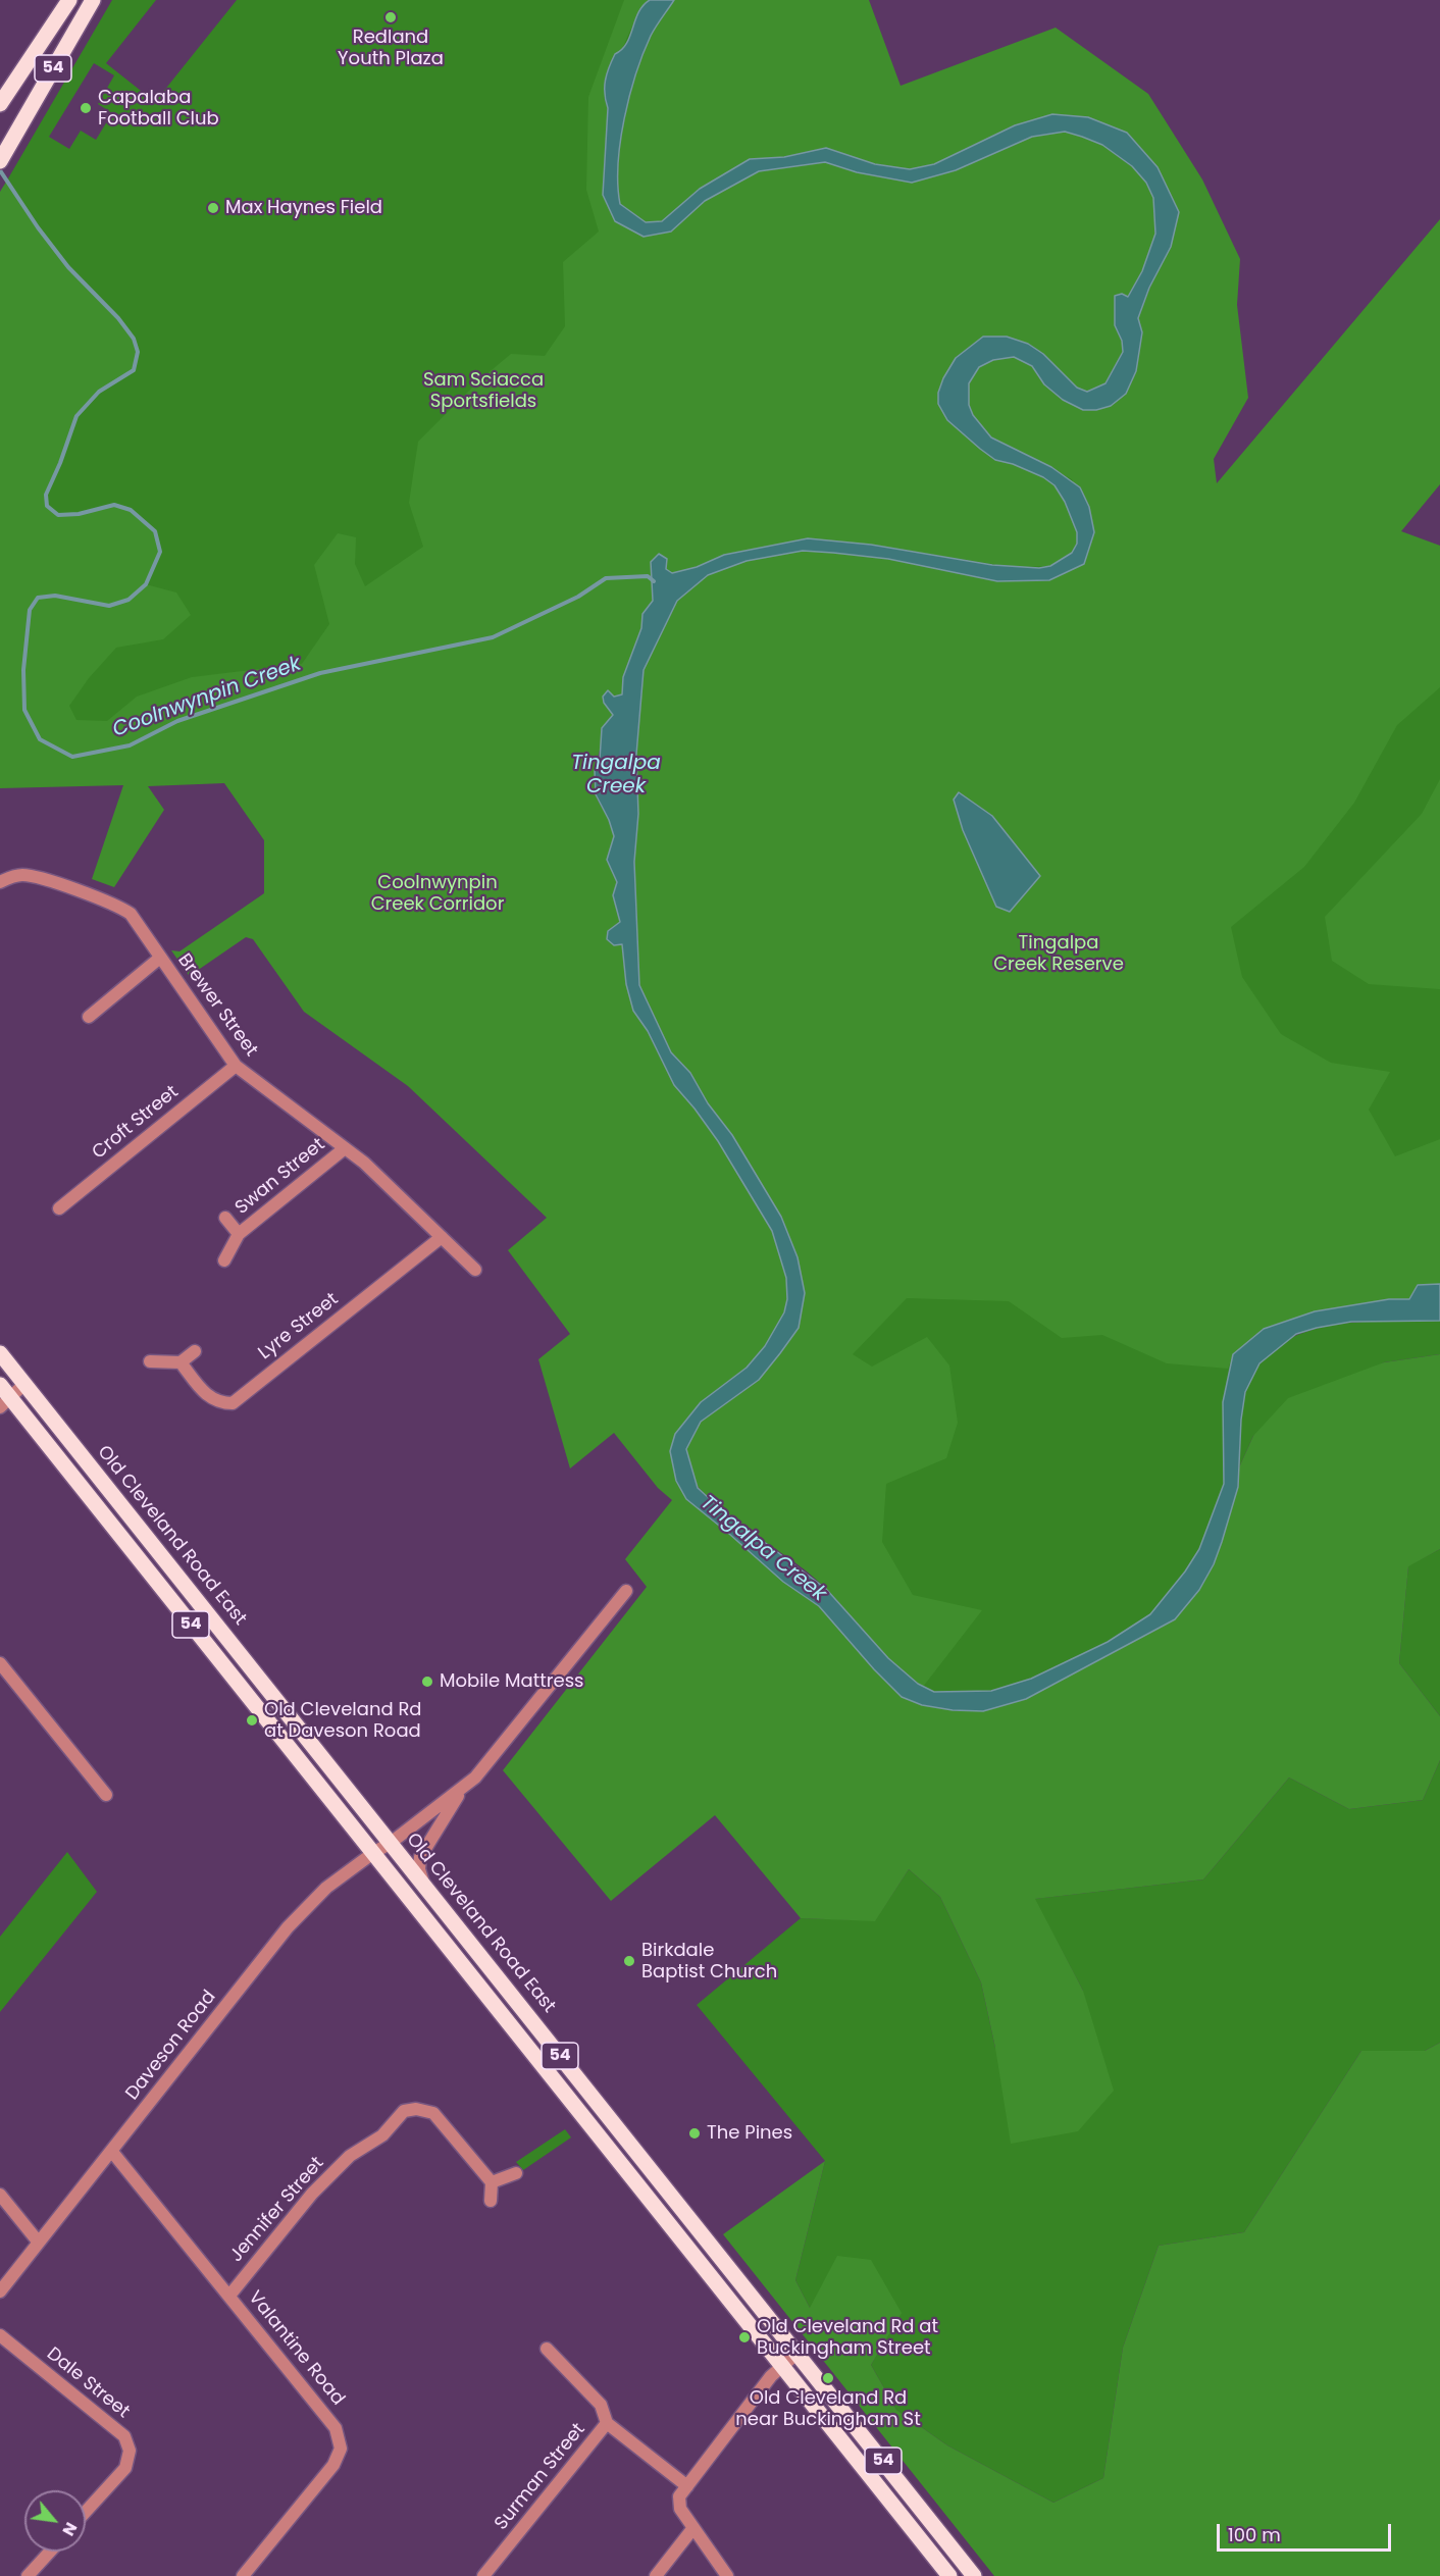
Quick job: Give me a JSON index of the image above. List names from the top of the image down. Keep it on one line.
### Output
{"streets":{"main road":["54","Old Cleveland Road East"],"street":["Brewer Street","Croft Street","Swan Street","Lyre Street","Daveson Road","Jennifer Street","Valantine Road","Dale Street","Surman Street"]},"crossings":[["54","Daveson Road"],["Brewer Street","Croft Street"],["Brewer Street","Swan Street"],["Brewer Street","Lyre Street"],["Old Cleveland Road East","Daveson Road"],["Daveson Road","Valantine Road"],["Jennifer Street","Valantine Road"]],"water":["Coolnwynpin Creek","Tingalpa Creek"],"parks":["Sam Sciacca Sportsfields","Coolnwynpin Creek Corridor","Tingalpa Creek Reserve"],"places":["Redland Youth Plaza","Capalaba Football Club","Max Haynes Field","Mobile Mattress","Old Cleveland Rd at Daveson Road","Birkdale Baptist Church","The Pines","Old Cleveland Rd at Buckingham Street","Old Cleveland Rd near Buckingham St"],"scale_bar":"100 m","north":"bottom right"}
